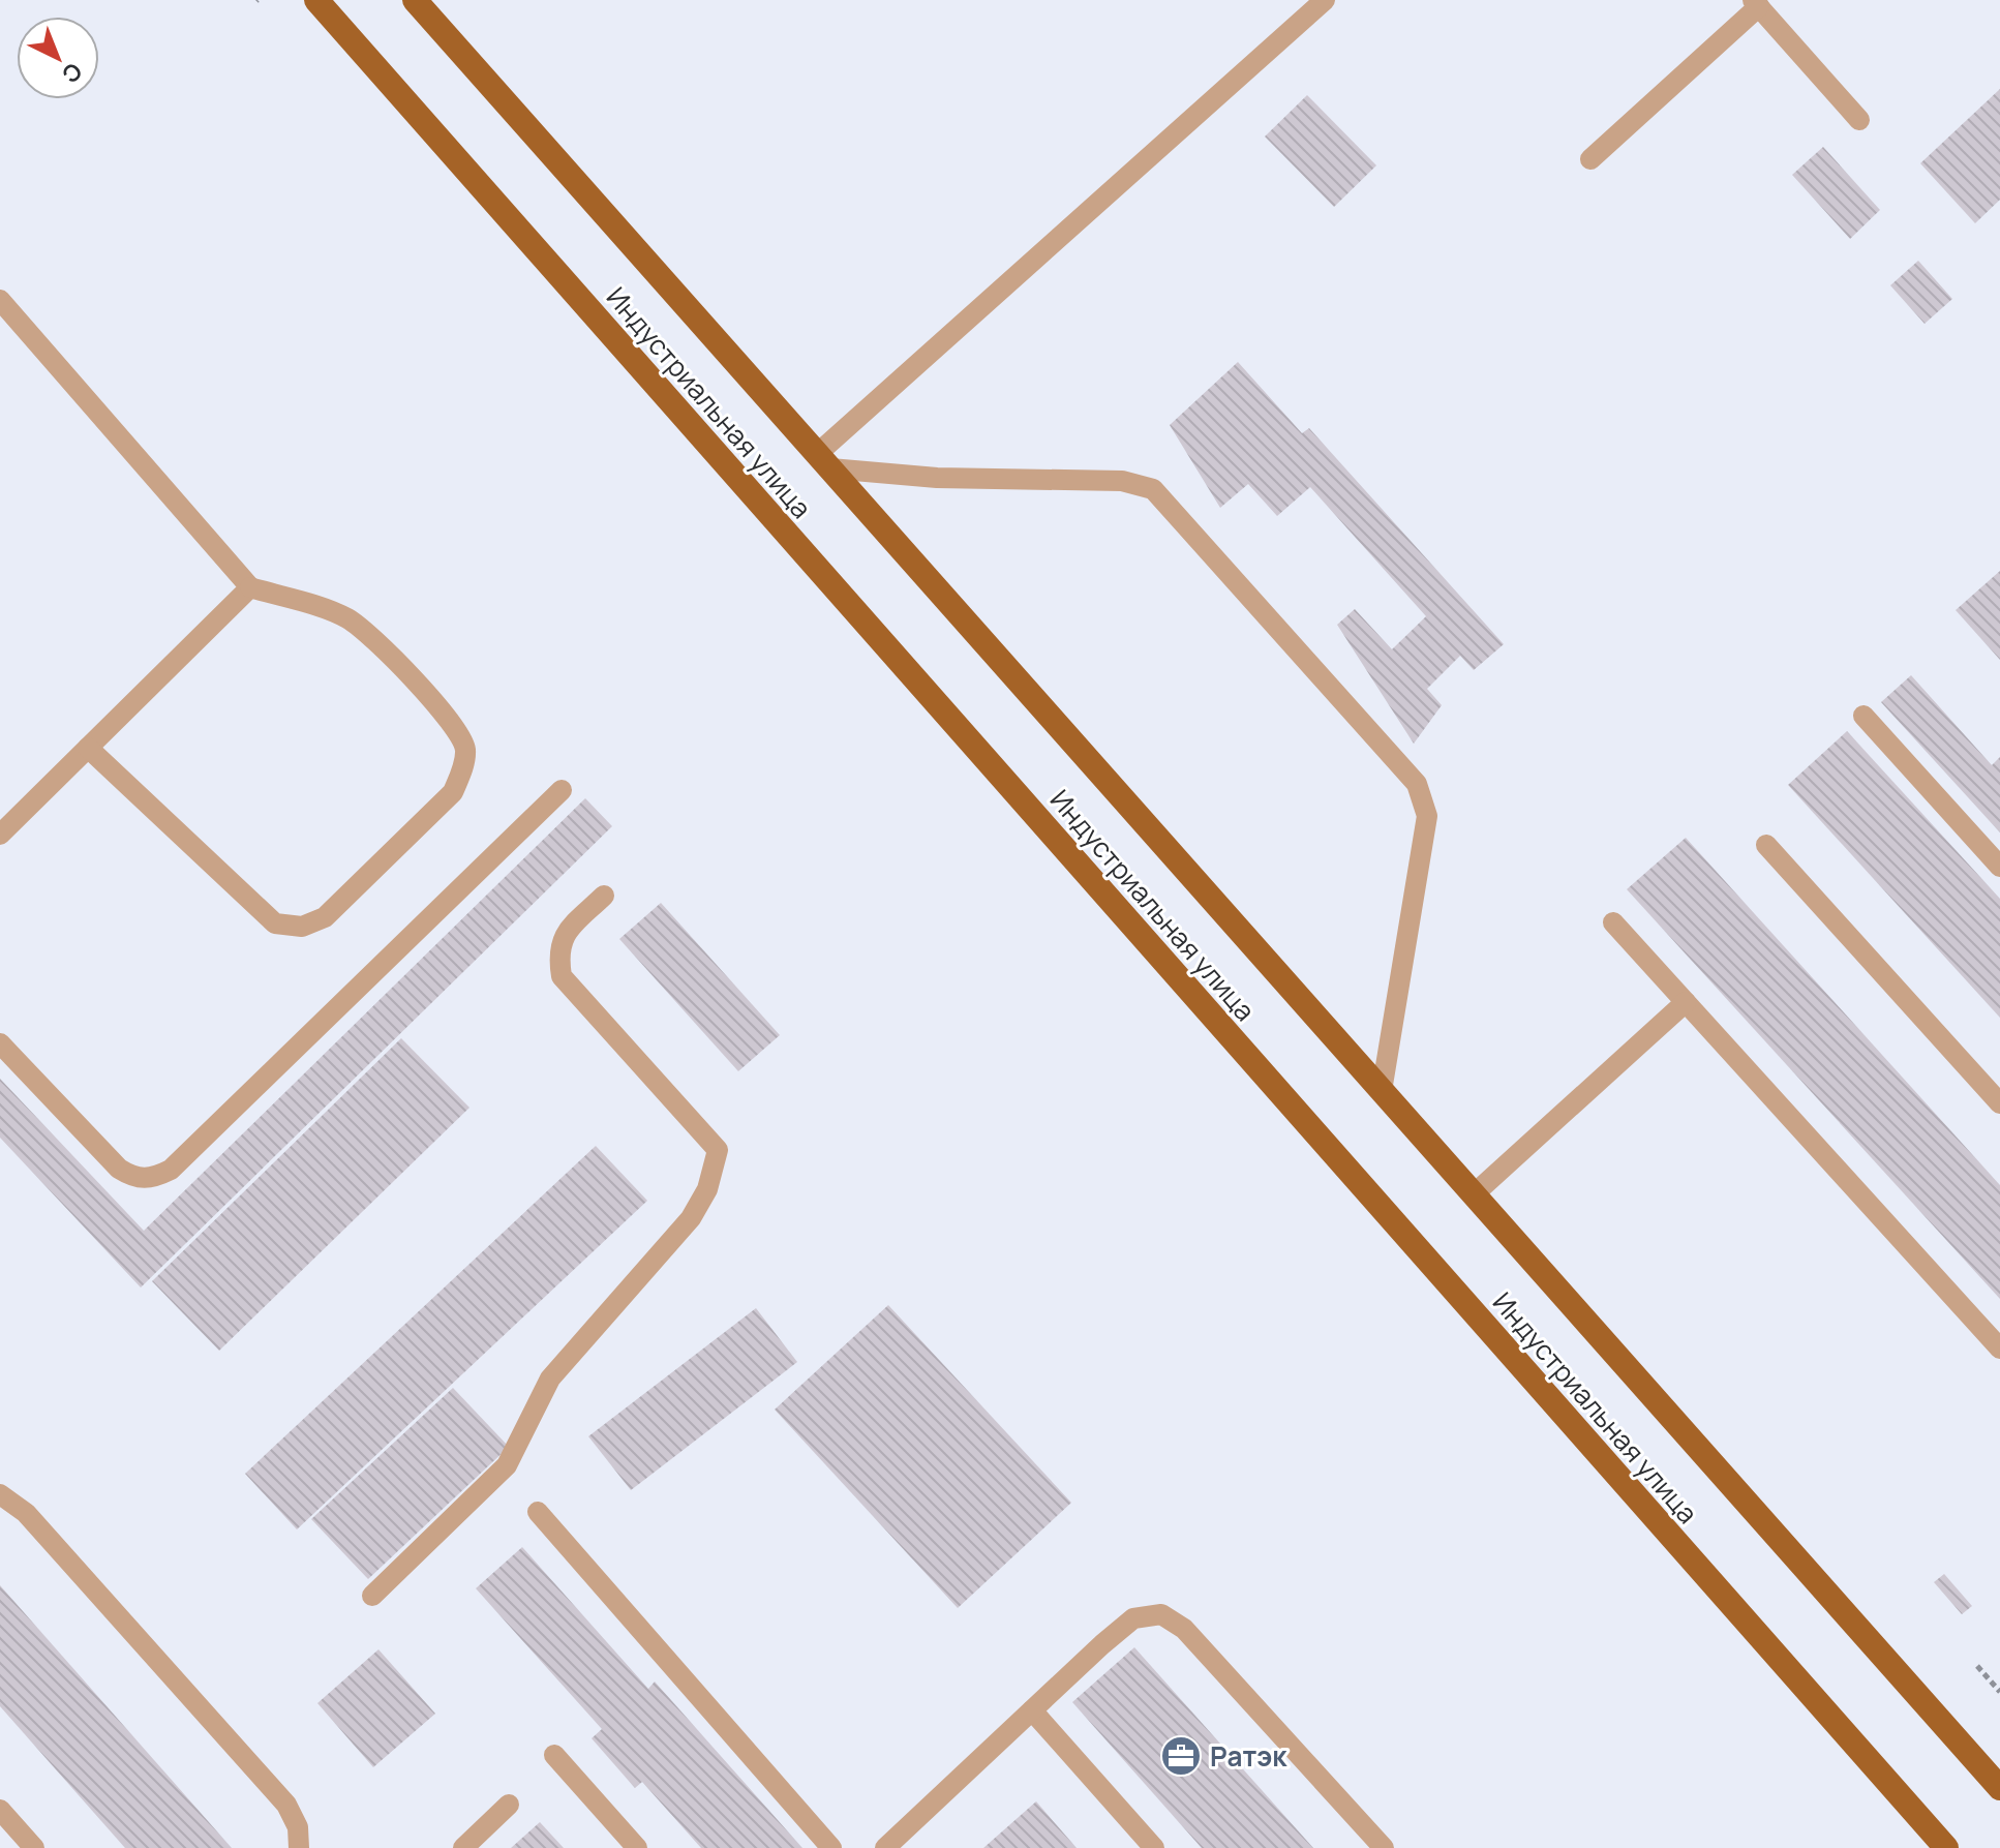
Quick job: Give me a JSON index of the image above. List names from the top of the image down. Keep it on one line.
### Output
{"streets":{"main road":["Индустриальная улица"]},"places":{"office":["Ратэк"]},"north":"bottom right"}
